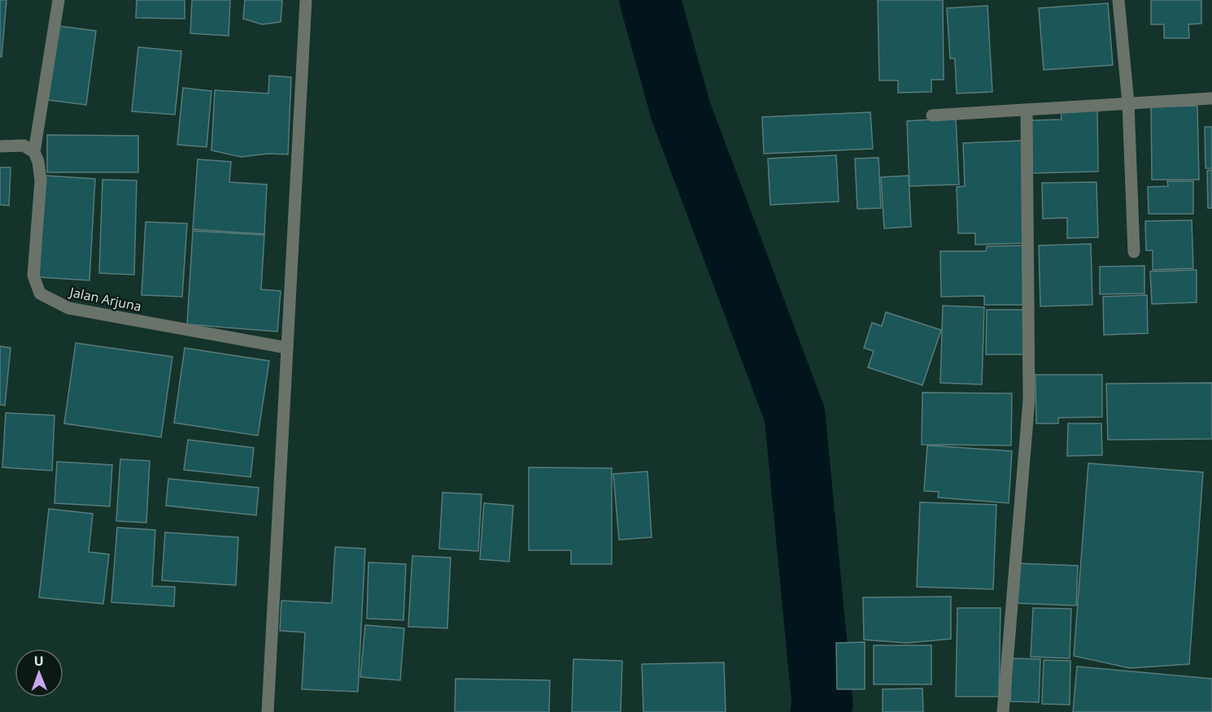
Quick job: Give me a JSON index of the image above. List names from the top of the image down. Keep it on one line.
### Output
{"streets":{"street":["Jalan Arjuna"]},"north":"top"}
